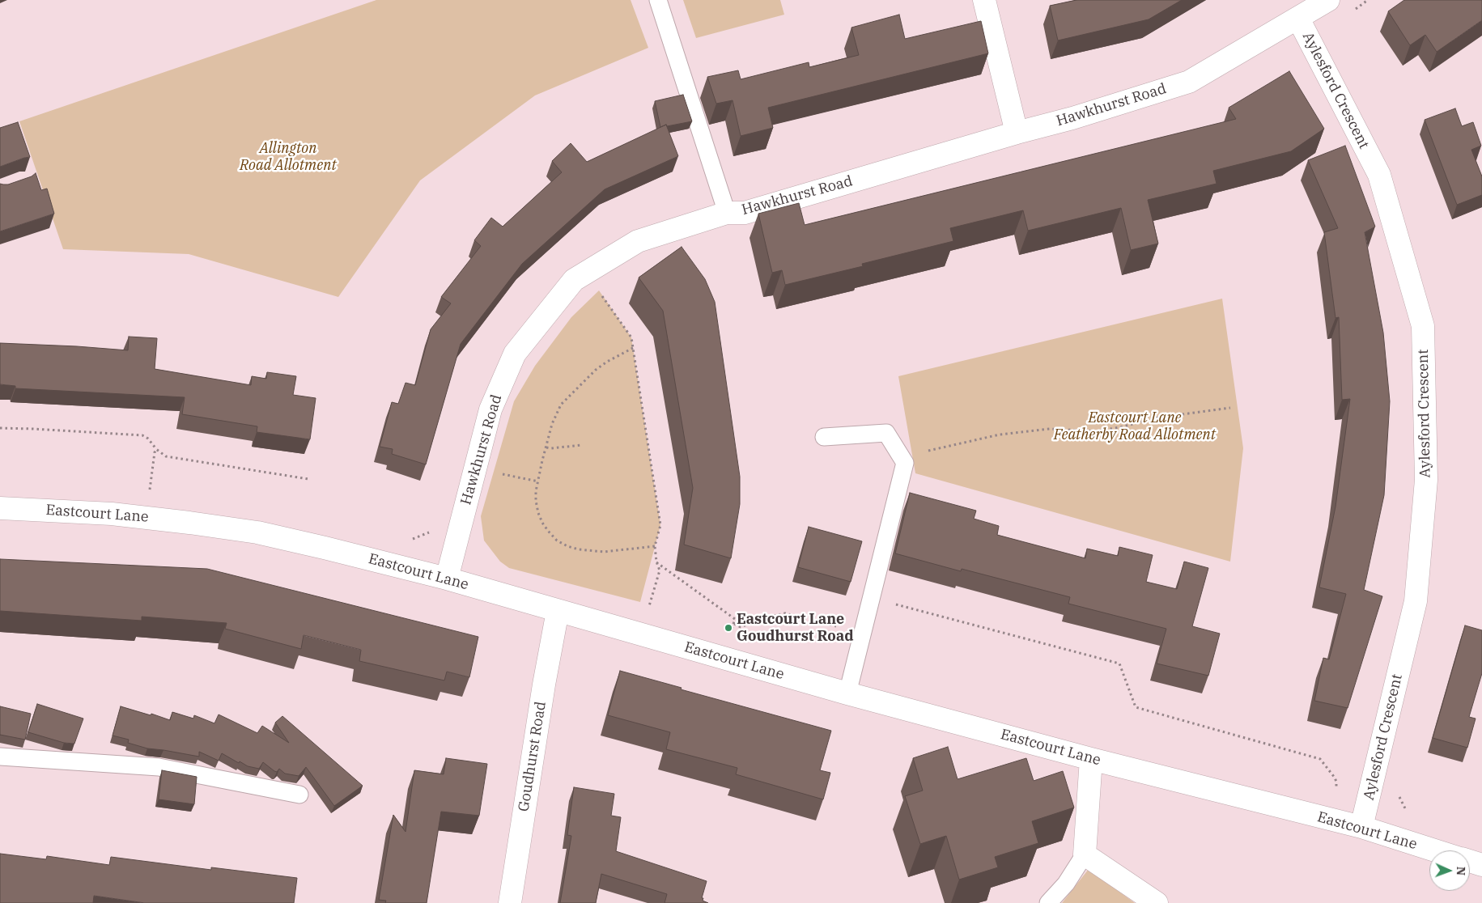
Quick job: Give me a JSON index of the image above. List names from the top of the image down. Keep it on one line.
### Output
{"streets":{"street":["Aylesford Crescent","Hawkhurst Road","Eastcourt Lane","Goudhurst Road"]},"crossings":[["Aylesford Crescent","Hawkhurst Road"],["Aylesford Crescent","Eastcourt Lane"],["Hawkhurst Road","Eastcourt Lane"],["Eastcourt Lane","Goudhurst Road"]],"parks":["Allington Road Allotment","Eastcourt Lane Featherby Road Allotment"],"places":["Eastcourt Lane Goudhurst Road"],"north":"right"}
